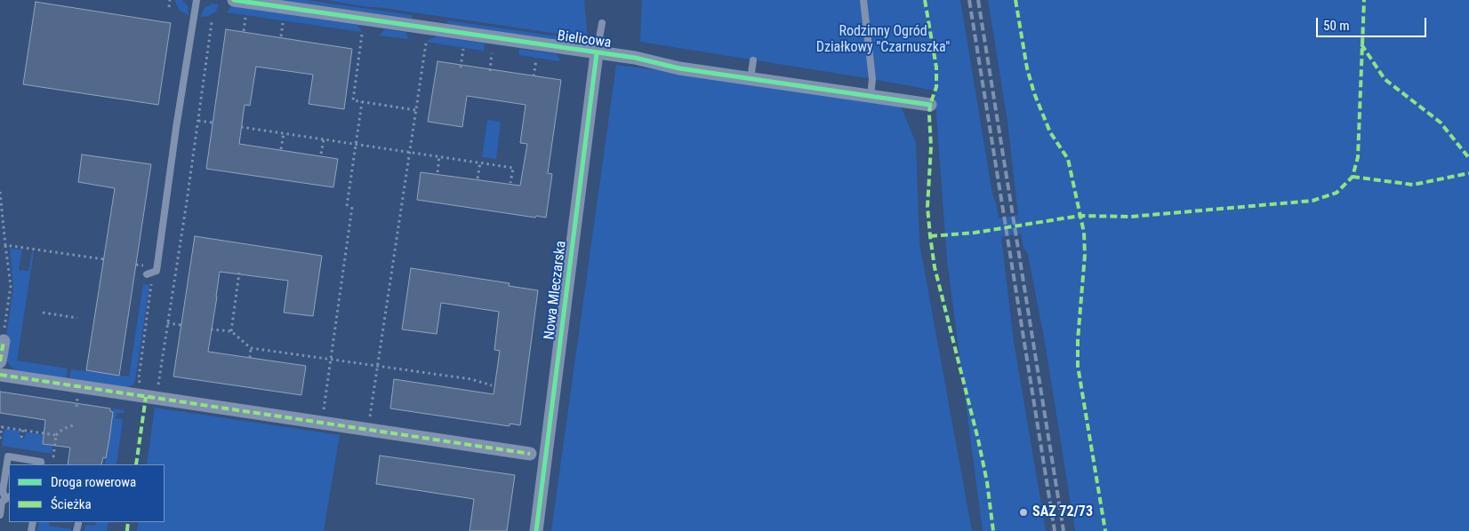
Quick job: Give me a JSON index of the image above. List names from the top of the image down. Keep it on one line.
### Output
{"streets":{"street":["Bielicowa","Nowa Mleczarska"]},"crossings":[["Bielicowa","Nowa Mleczarska"]],"parks":["Rodzinny Ogród Działkowy \"Czarnuszka\""],"places":["SAZ 72/73"],"legend":["Droga rowerowa","Ścieżka"],"scale_bar":"50 m"}
